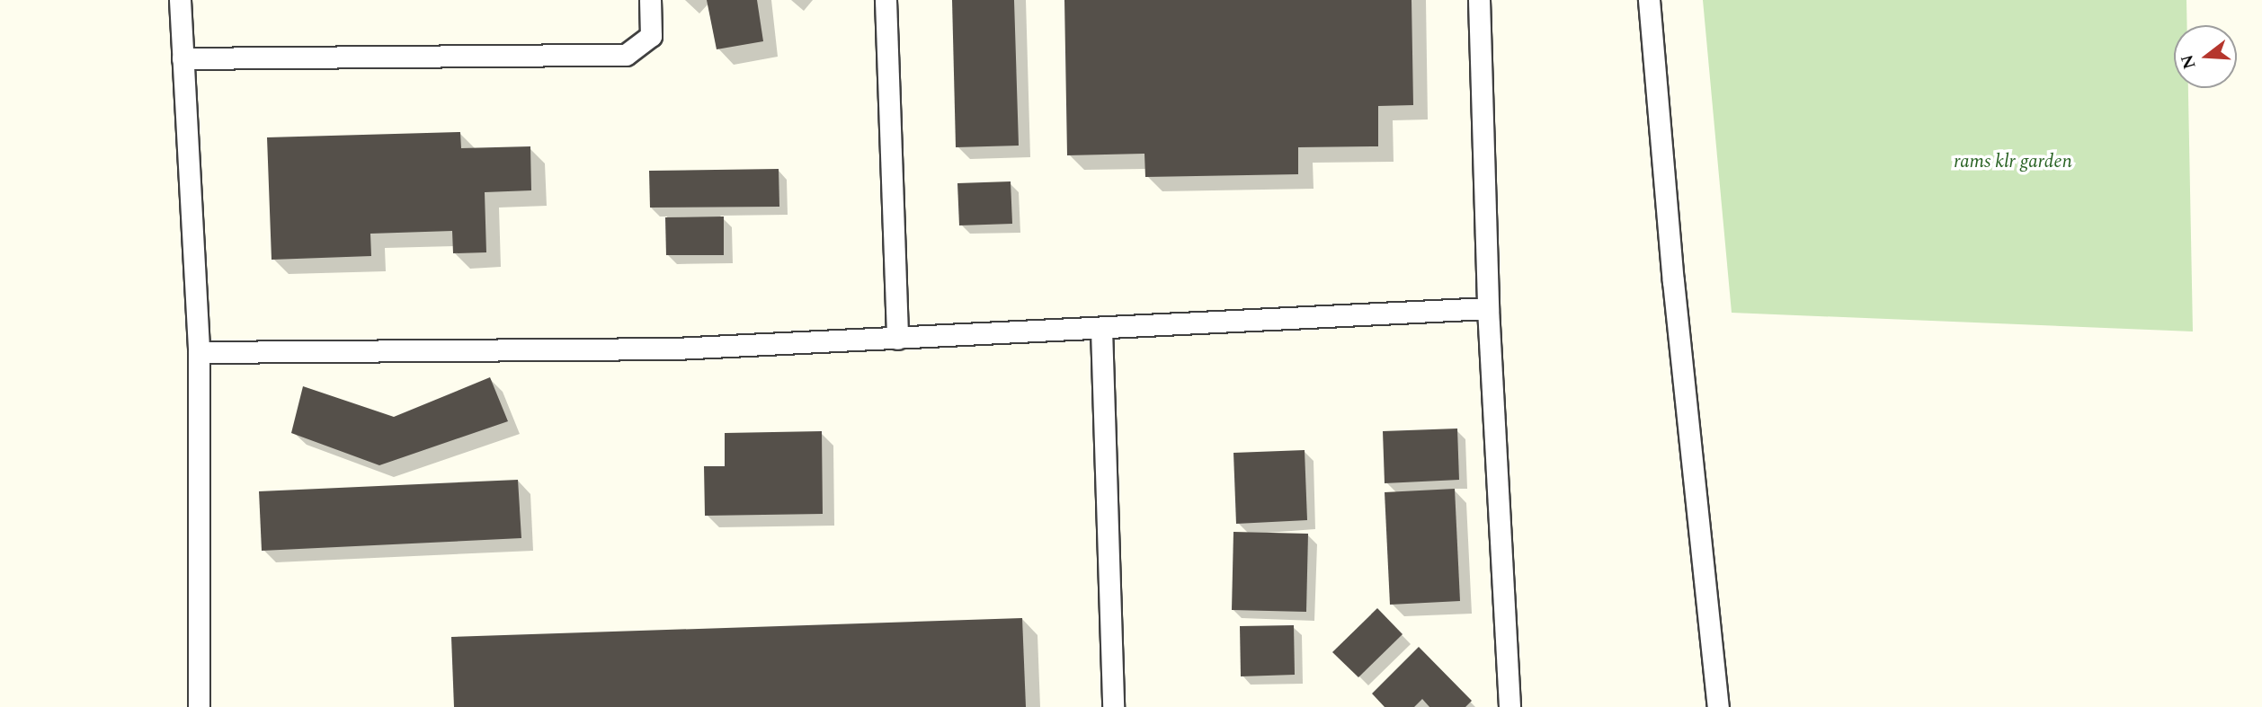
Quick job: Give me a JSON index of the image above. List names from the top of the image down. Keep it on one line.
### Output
{"parks":["rams klr garden"],"north":"left"}
